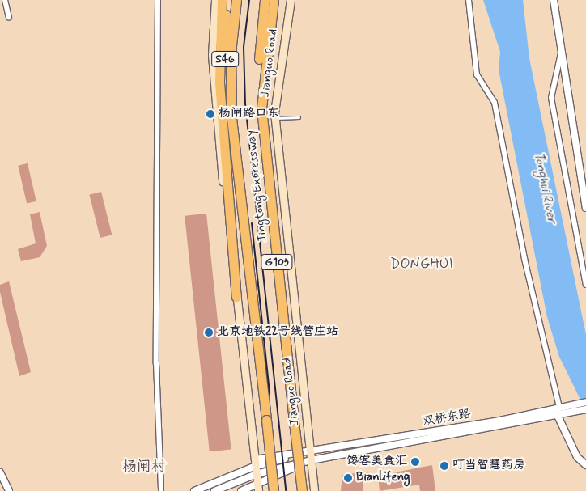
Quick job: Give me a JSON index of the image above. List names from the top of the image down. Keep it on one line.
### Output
{"streets":{"highway":["S46","Jingtong Expressway","G103"],"main road":["Jianguo Road"],"street":["双桥东路"]},"crossings":[["S46","Jingtong Expressway"],["Jianguo Road","双桥东路"]],"districts":["DONGHUI","杨闸村"],"water":["Tonghui River"],"places":["杨闸路口东","北京地铁22号线管庄站","馋客美食汇","叮当智慧药房","Bianlifeng"]}
